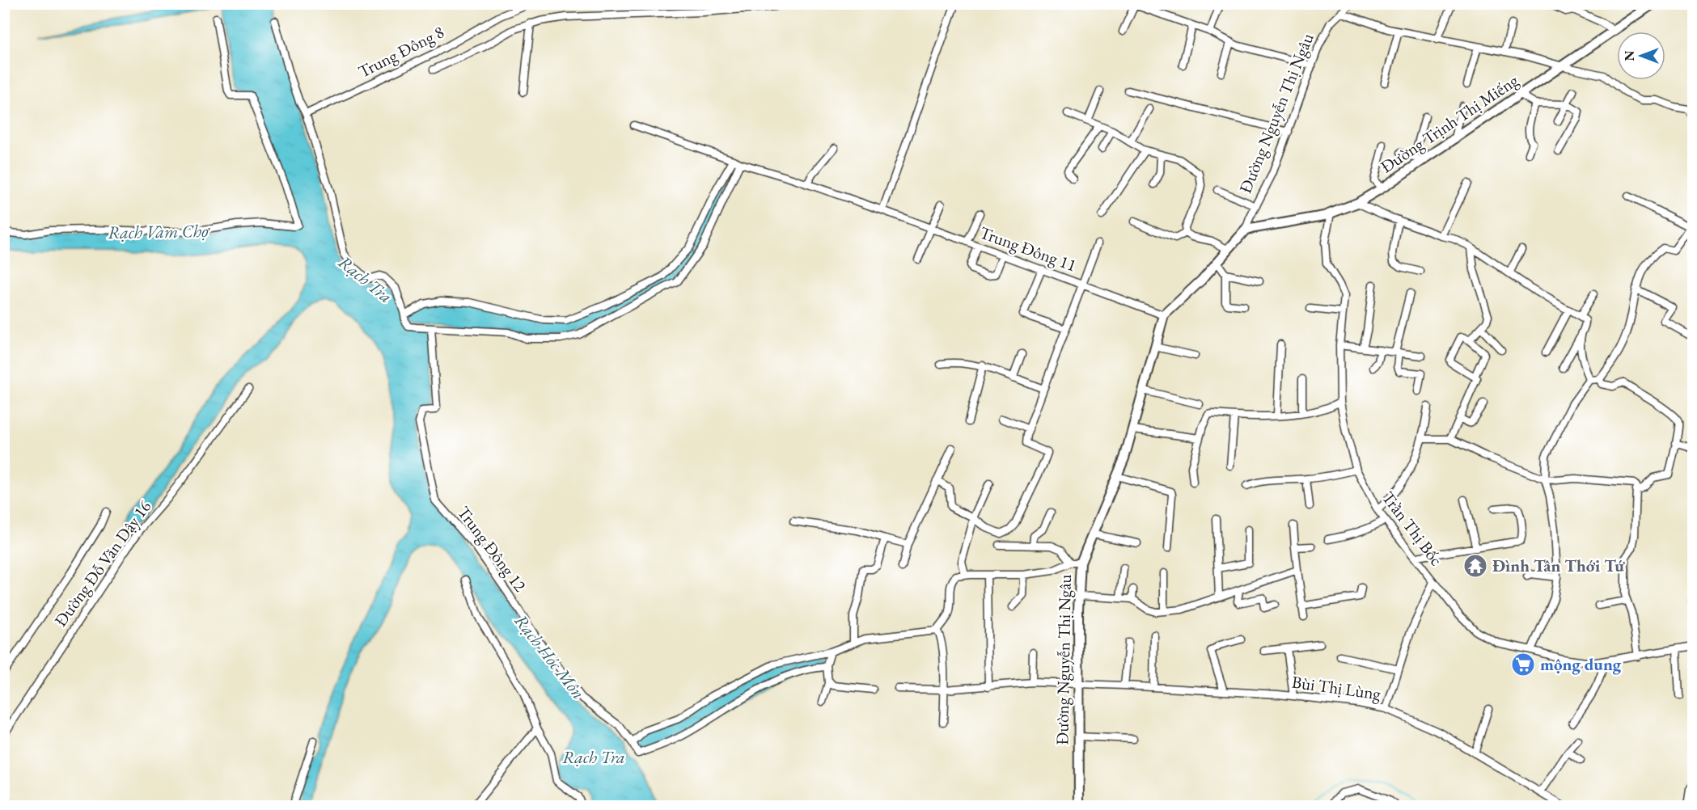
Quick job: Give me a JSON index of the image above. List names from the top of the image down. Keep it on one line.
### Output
{"streets":{"main road":["Đường Nguyễn Thị Ngâu","Đường Trịnh Thị Miếng"],"street":["Trung Đông 8","Trung Đông 11","Trần Thị Bốc","Trung Đông 12","Đường Đỗ Văn Dậy 16","Bùi Thị Lùng"]},"crossings":[["Đường Nguyễn Thị Ngâu","Đường Trịnh Thị Miếng"],["Đường Nguyễn Thị Ngâu","Trung Đông 11"],["Đường Nguyễn Thị Ngâu","Bùi Thị Lùng"],["Đường Trịnh Thị Miếng","Trần Thị Bốc"]],"water":["Rạch Vàm Chợ","Rạch Tra","Rạch Hóc Môn"],"places":{"temple":["Đình Tân Thới Tứ"],"supermarket":["mộng dung"]},"north":"left"}
